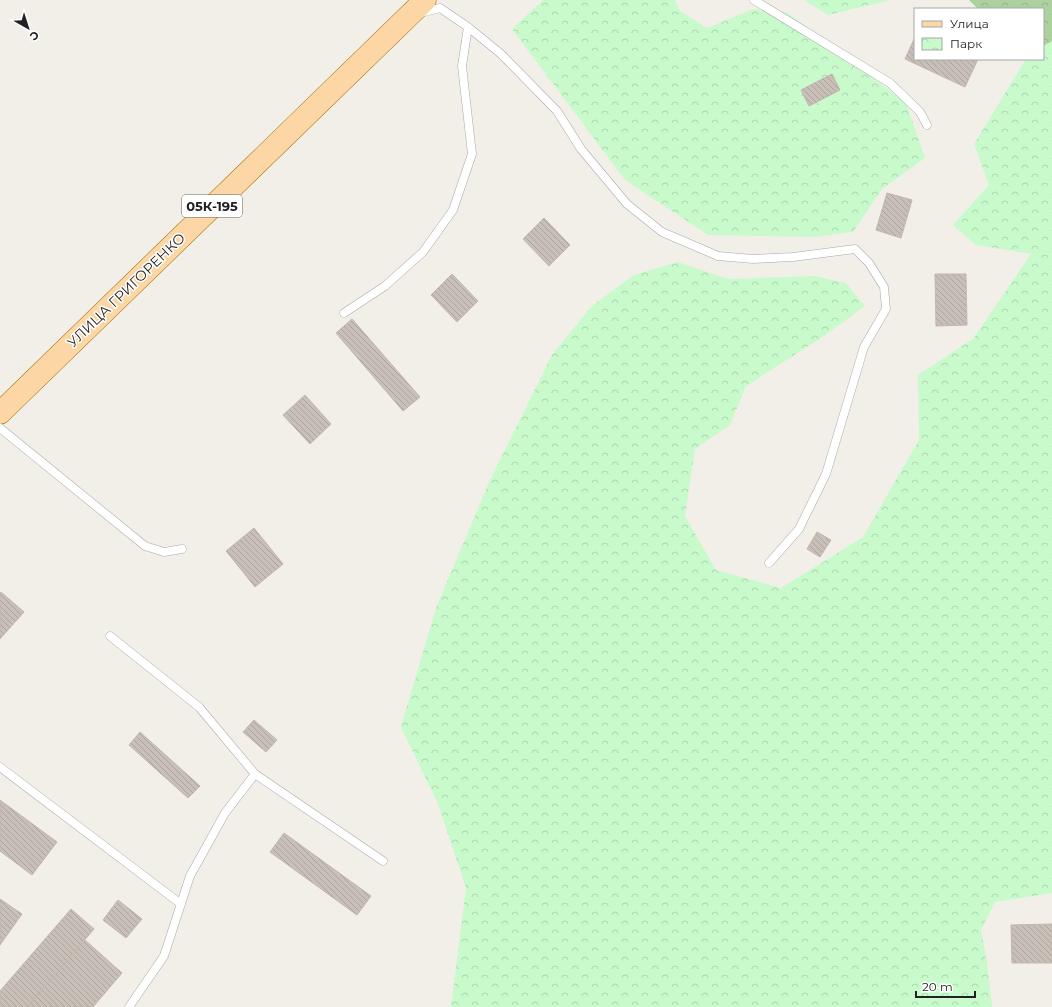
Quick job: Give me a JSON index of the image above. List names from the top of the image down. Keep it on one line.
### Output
{"streets":{"main road":["05К-195","УЛИЦА ГРИГОРЕНКО"]},"legend":["Улица","Парк"],"scale_bar":"20 m","north":"bottom right"}
